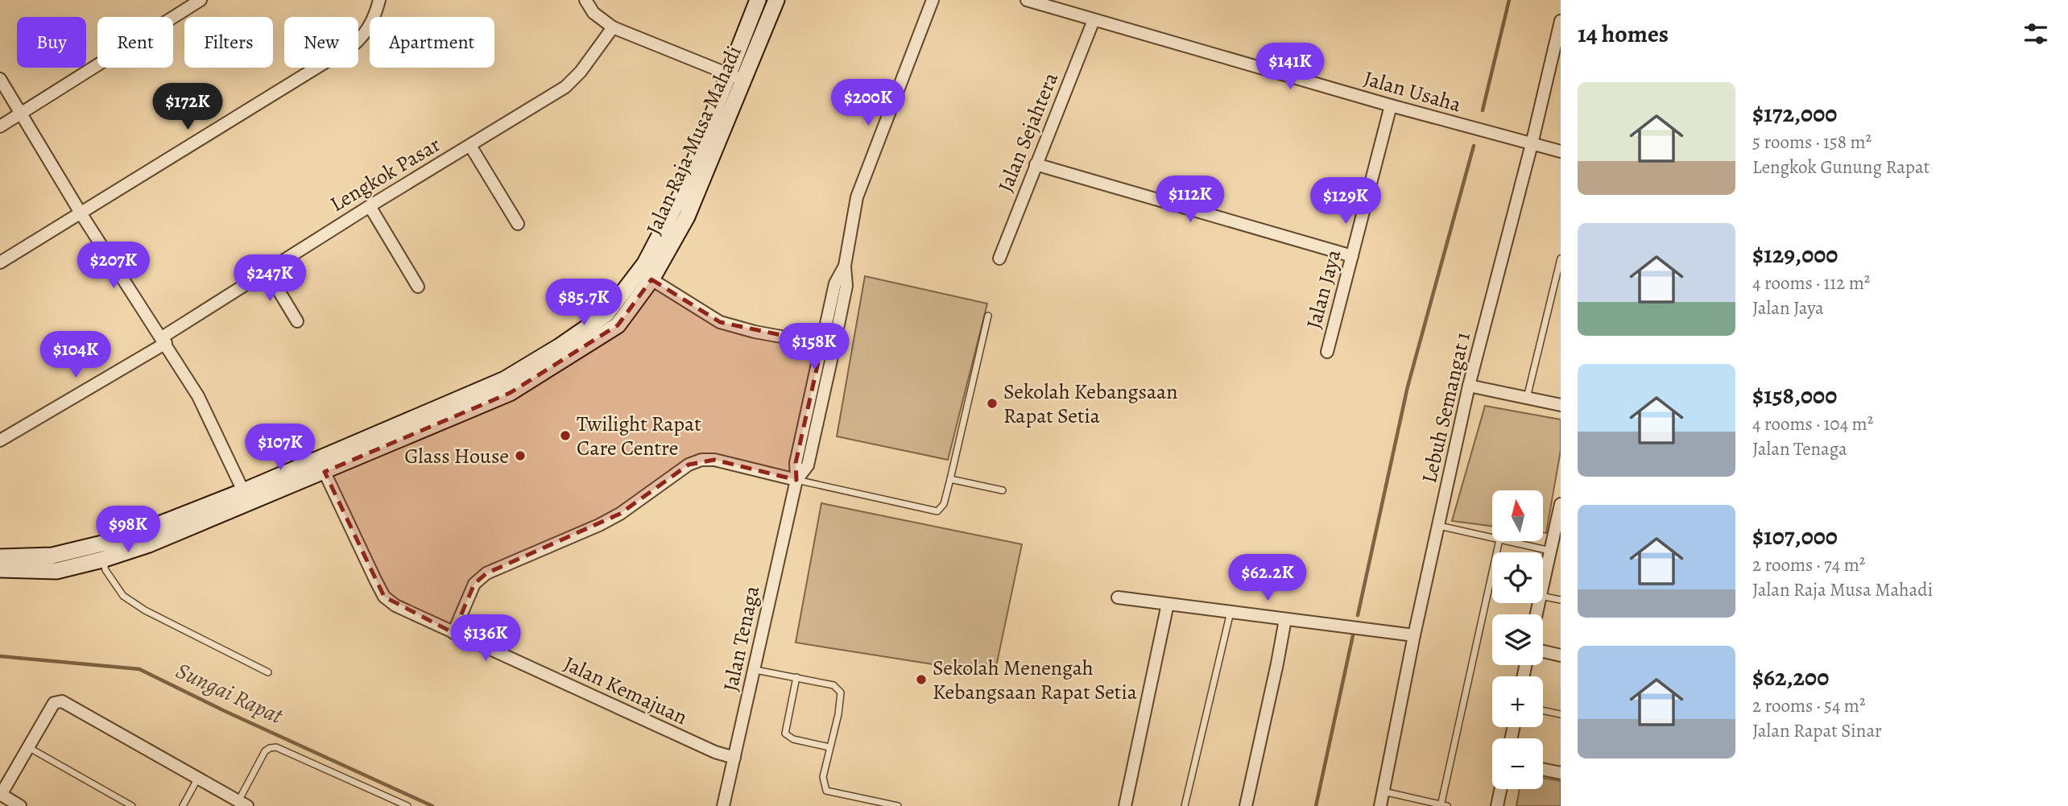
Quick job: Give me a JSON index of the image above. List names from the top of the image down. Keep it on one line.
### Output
{"streets":{"main road":["Jalan Raja Musa Mahadi"],"street":["Jalan Usaha","Jalan Sejahtera","Lengkok Pasar","Jalan Jaya","Lebuh Semangat 1","Jalan Tenaga","Jalan Kemajuan"]},"crossings":[["Jalan Usaha","Jalan Sejahtera"],["Jalan Usaha","Jalan Jaya"],["Jalan Usaha","Lebuh Semangat 1"],["Jalan Raja Musa Mahadi","Jalan Kemajuan"],["Jalan Tenaga","Jalan Kemajuan"]],"water":["Sungai Rapat"],"places":["Sekolah Kebangsaan Rapat Setia","Twilight Rapat Care Centre","Glass House","Sekolah Menengah Kebangsaan Rapat Setia"],"north":"top","page":{"heading":"14 homes","chip":["Buy","Rent","Filters","New","Apartment"],"price":["$141K","$200K","$172K","$112K","$129K","$207K","$247K","$85.7K","$158K","$104K","$107K","$98K","$62.2K","$136K"],"list":[{"name":"$172,000","note":"5 rooms · 158 m² · Lengkok Gunung Rapat"},{"name":"$129,000","note":"4 rooms · 112 m² · Jalan Jaya"},{"name":"$158,000","note":"4 rooms · 104 m² · Jalan Tenaga"},{"name":"$107,000","note":"2 rooms · 74 m² · Jalan Raja Musa Mahadi"},{"name":"$62,200","note":"2 rooms · 54 m² · Jalan Rapat Sinar"}],"map_buttons":["+","−"]}}
